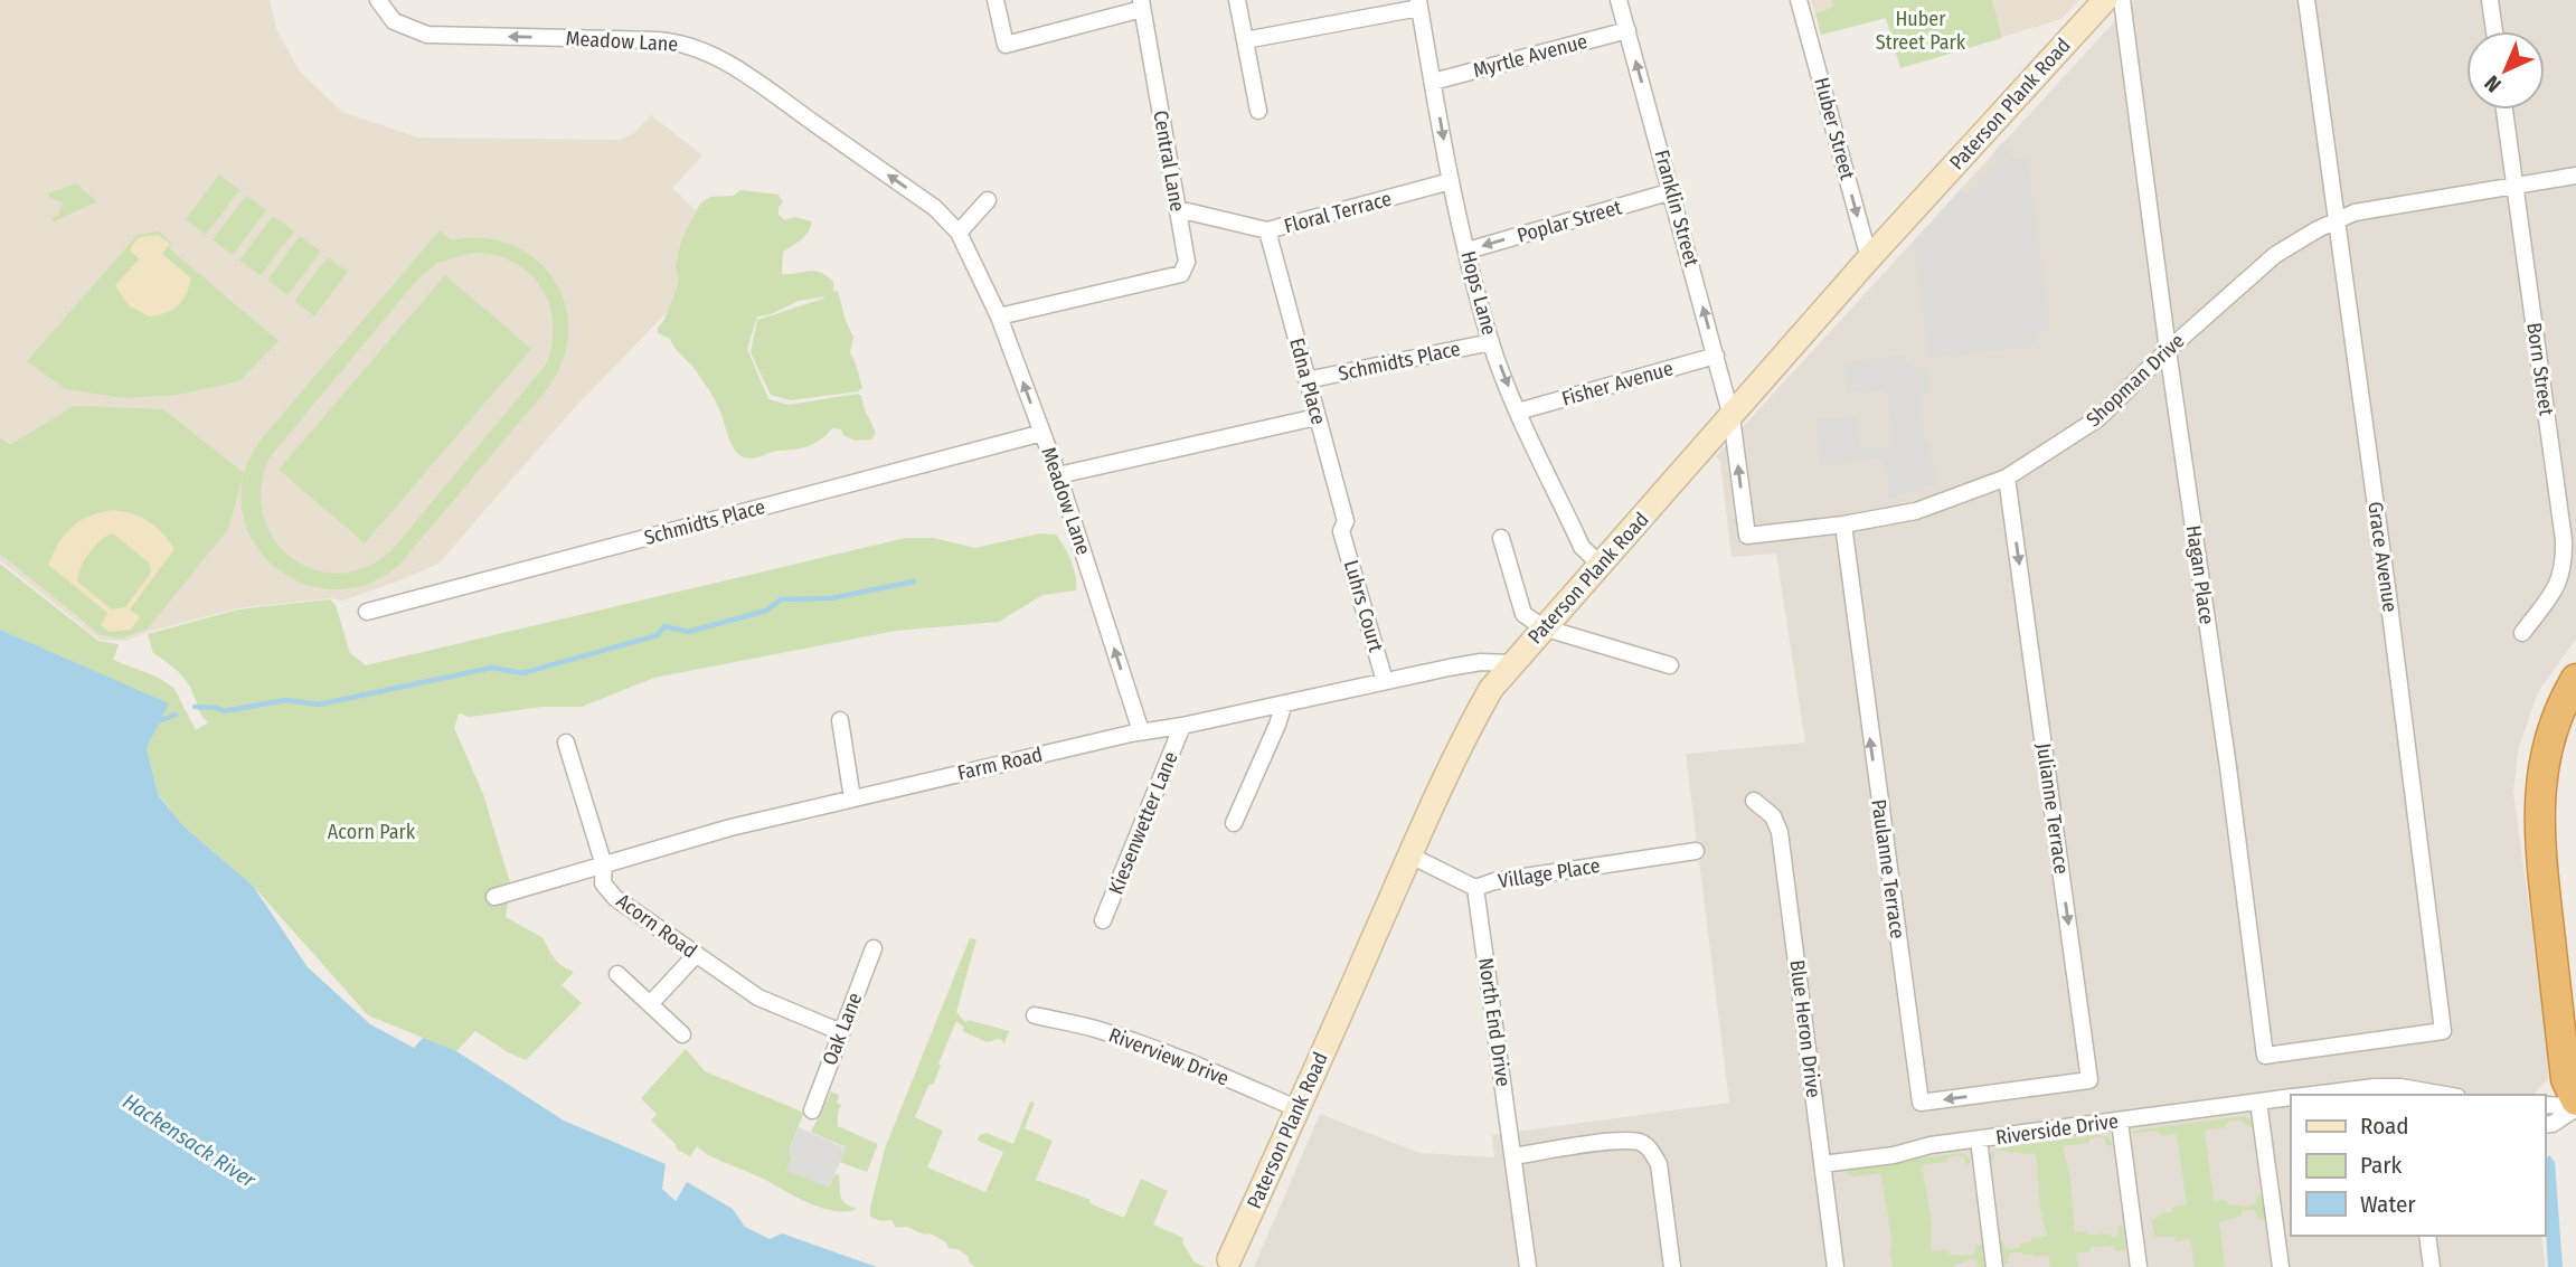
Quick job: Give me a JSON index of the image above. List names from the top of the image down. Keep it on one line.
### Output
{"streets":{"street":["Meadow Lane","Myrtle Avenue","Paterson Plank Road","Huber Street","Central Lane","Franklin Street","Floral Terrace","Poplar Street","Hops Lane","Schmidts Place","Born Street","Shopman Drive","Edna Place","Fisher Avenue","Grace Avenue","Hagan Place","Luhrs Court","Farm Road","Julianne Terrace","Kiesenwetter Lane","Paulanne Terrace","Village Place","Acorn Road","North End Drive","Oak Lane","Blue Heron Drive","Riverview Drive","Riverside Drive"]},"crossings":[["Meadow Lane","Central Lane"],["Meadow Lane","Schmidts Place"],["Meadow Lane","Farm Road"],["Myrtle Avenue","Franklin Street"],["Myrtle Avenue","Hops Lane"],["Paterson Plank Road","Huber Street"],["Paterson Plank Road","Franklin Street"],["Paterson Plank Road","Hops Lane"],["Paterson Plank Road","Shopman Drive"],["Paterson Plank Road","Farm Road"],["Paterson Plank Road","Village Place"],["Paterson Plank Road","Riverview Drive"],["Central Lane","Floral Terrace"],["Franklin Street","Poplar Street"],["Franklin Street","Shopman Drive"],["Franklin Street","Fisher Avenue"],["Floral Terrace","Hops Lane"],["Floral Terrace","Edna Place"],["Poplar Street","Hops Lane"],["Hops Lane","Schmidts Place"],["Hops Lane","Fisher Avenue"],["Schmidts Place","Edna Place"],["Born Street","Shopman Drive"],["Shopman Drive","Grace Avenue"],["Shopman Drive","Hagan Place"],["Shopman Drive","Julianne Terrace"],["Shopman Drive","Paulanne Terrace"],["Edna Place","Luhrs Court"],["Grace Avenue","Hagan Place"],["Luhrs Court","Farm Road"],["Farm Road","Kiesenwetter Lane"],["Farm Road","Acorn Road"],["Julianne Terrace","Paulanne Terrace"],["Village Place","North End Drive"],["Acorn Road","Oak Lane"],["Blue Heron Drive","Riverside Drive"]],"one_way":["Meadow Lane","Huber Street","Franklin Street","Poplar Street","Julianne Terrace","Paulanne Terrace"],"water":["Hackensack River"],"parks":["Huber Street Park","Acorn Park"],"legend":["Road","Park","Water"],"north":"bottom left"}
